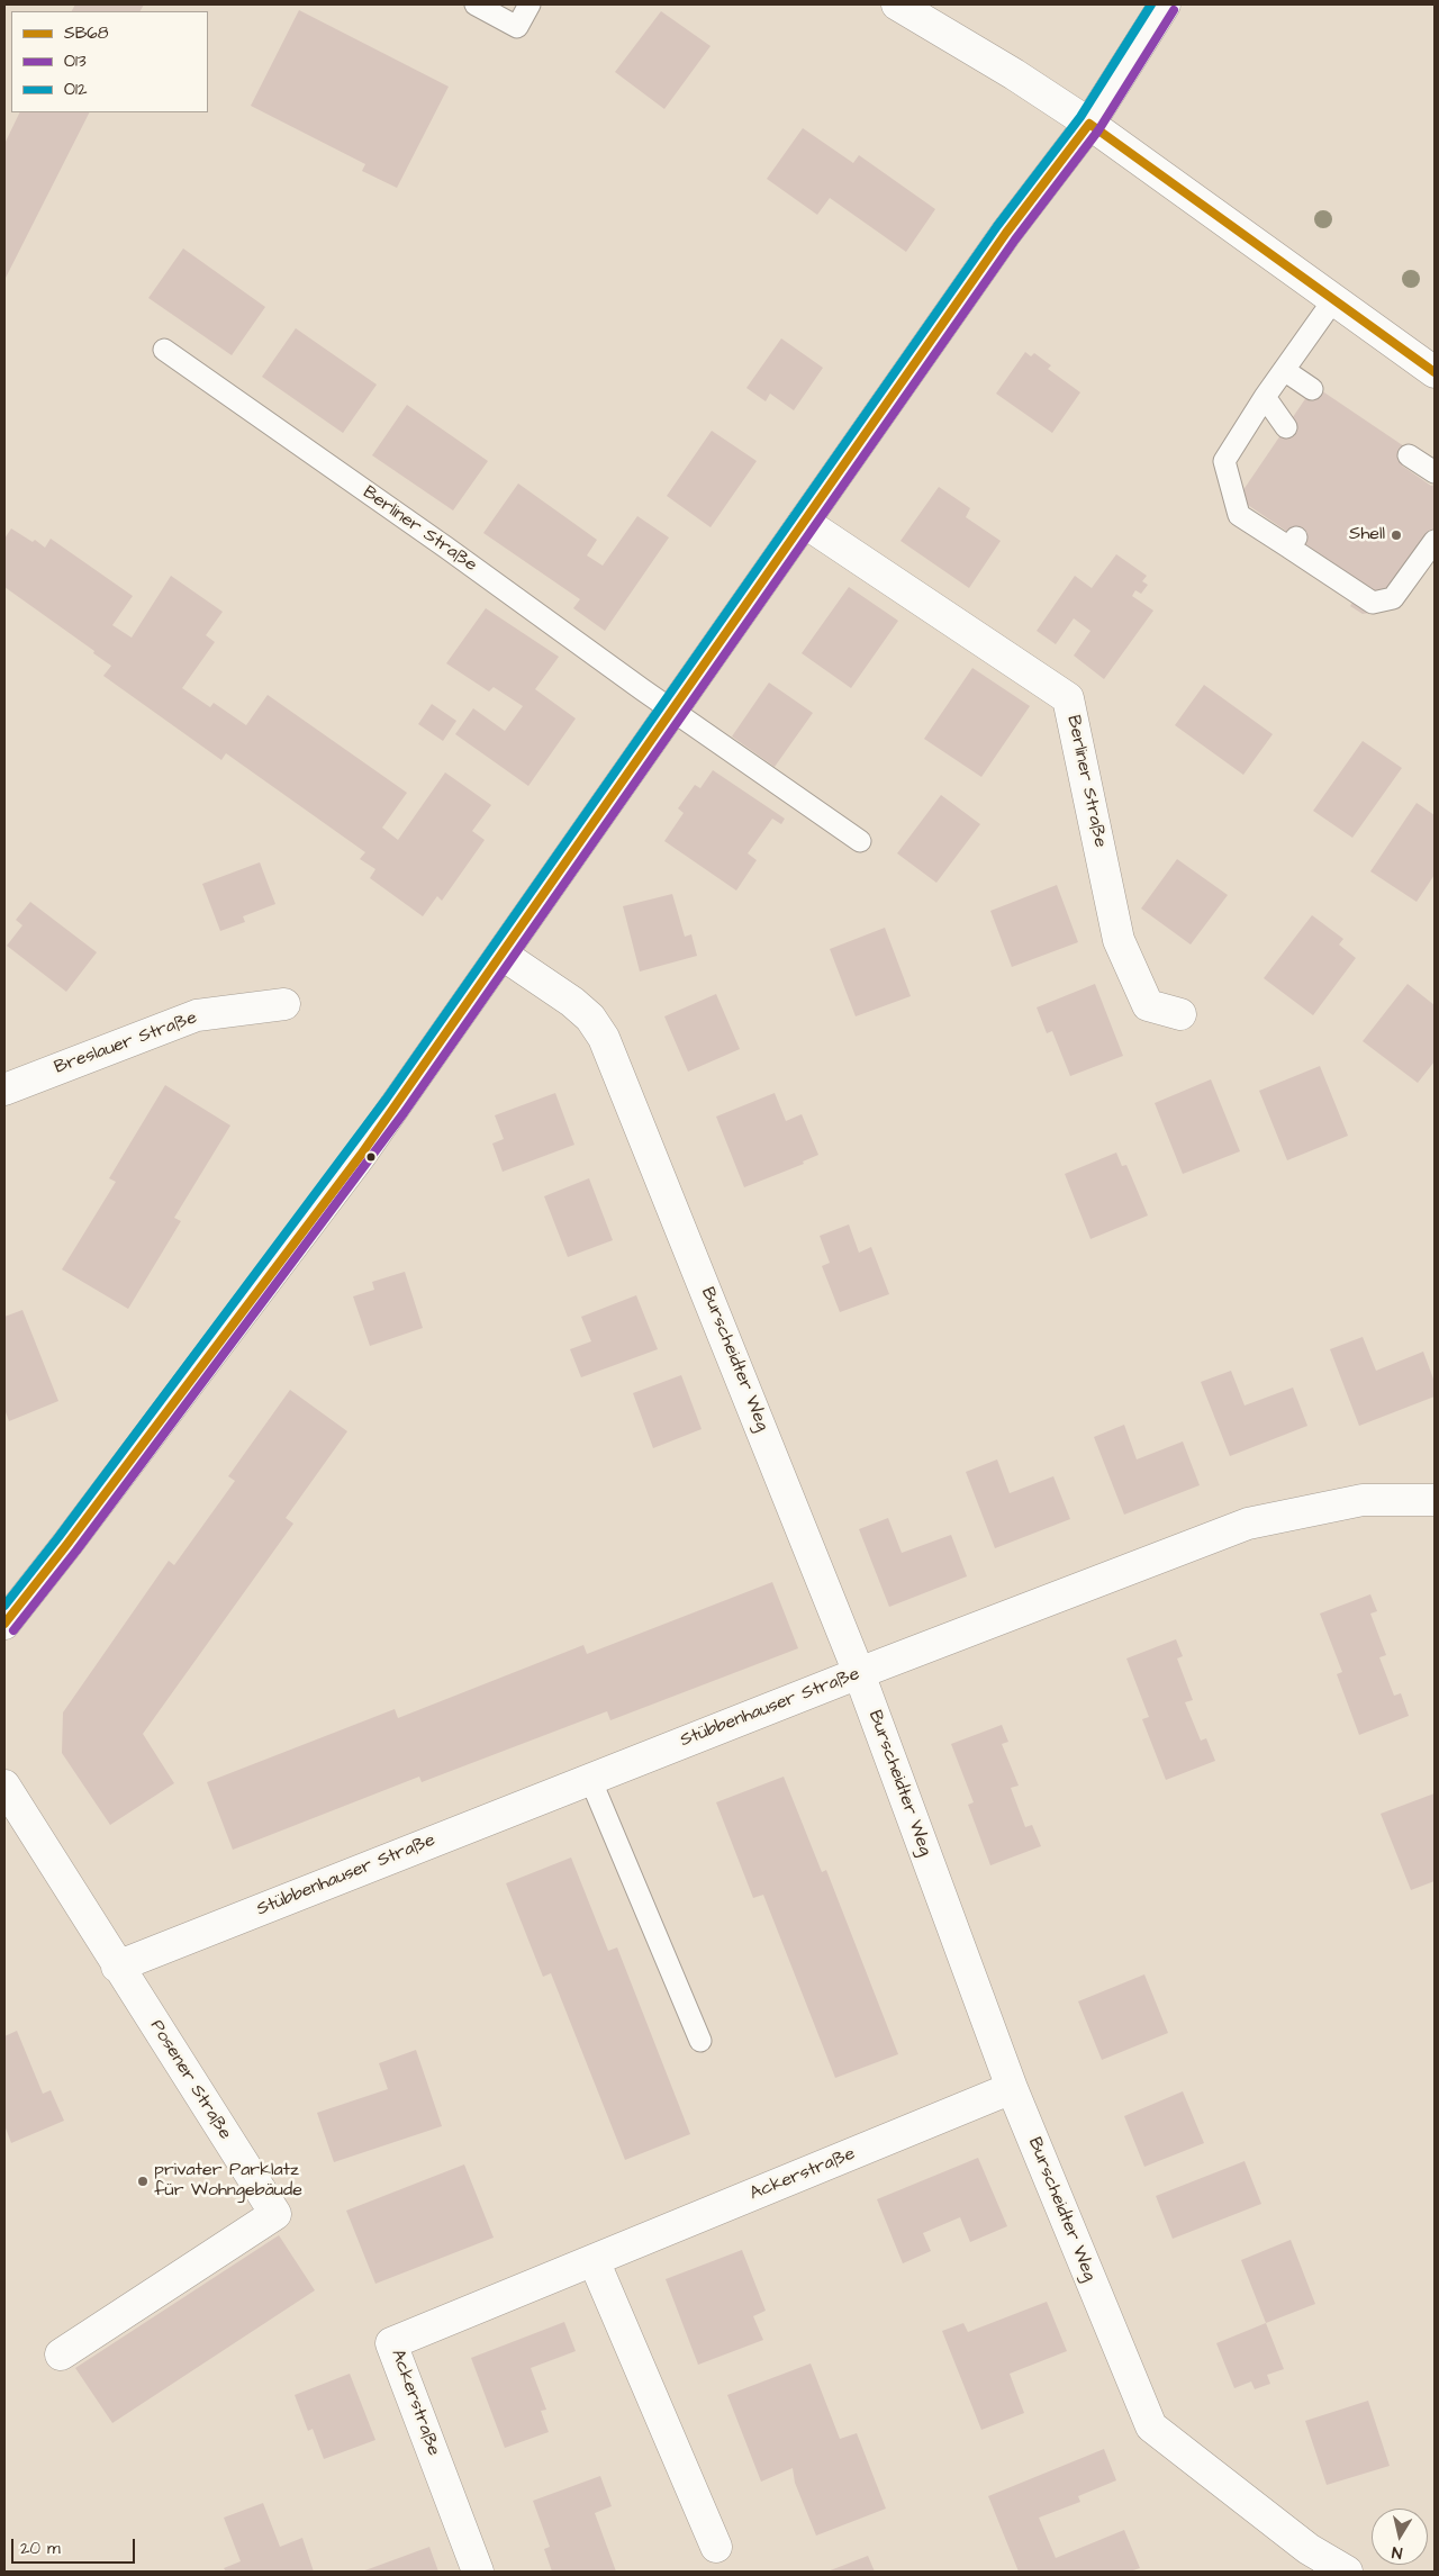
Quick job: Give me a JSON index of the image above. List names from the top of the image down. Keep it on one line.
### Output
{"streets":{"street":["Berliner Straße","Breslauer Straße","Burscheidter Weg","Stübbenhauser Straße","Posener Straße","Ackerstraße"]},"crossings":[["Burscheidter Weg","Stübbenhauser Straße"],["Burscheidter Weg","Ackerstraße"],["Stübbenhauser Straße","Posener Straße"]],"places":["Shell","privater Parklatz für Wohngebäude"],"lines":["transit line O12","transit line O13","transit line SB68"],"legend":["SB68","O13","O12"],"scale_bar":"20 m","north":"bottom"}
